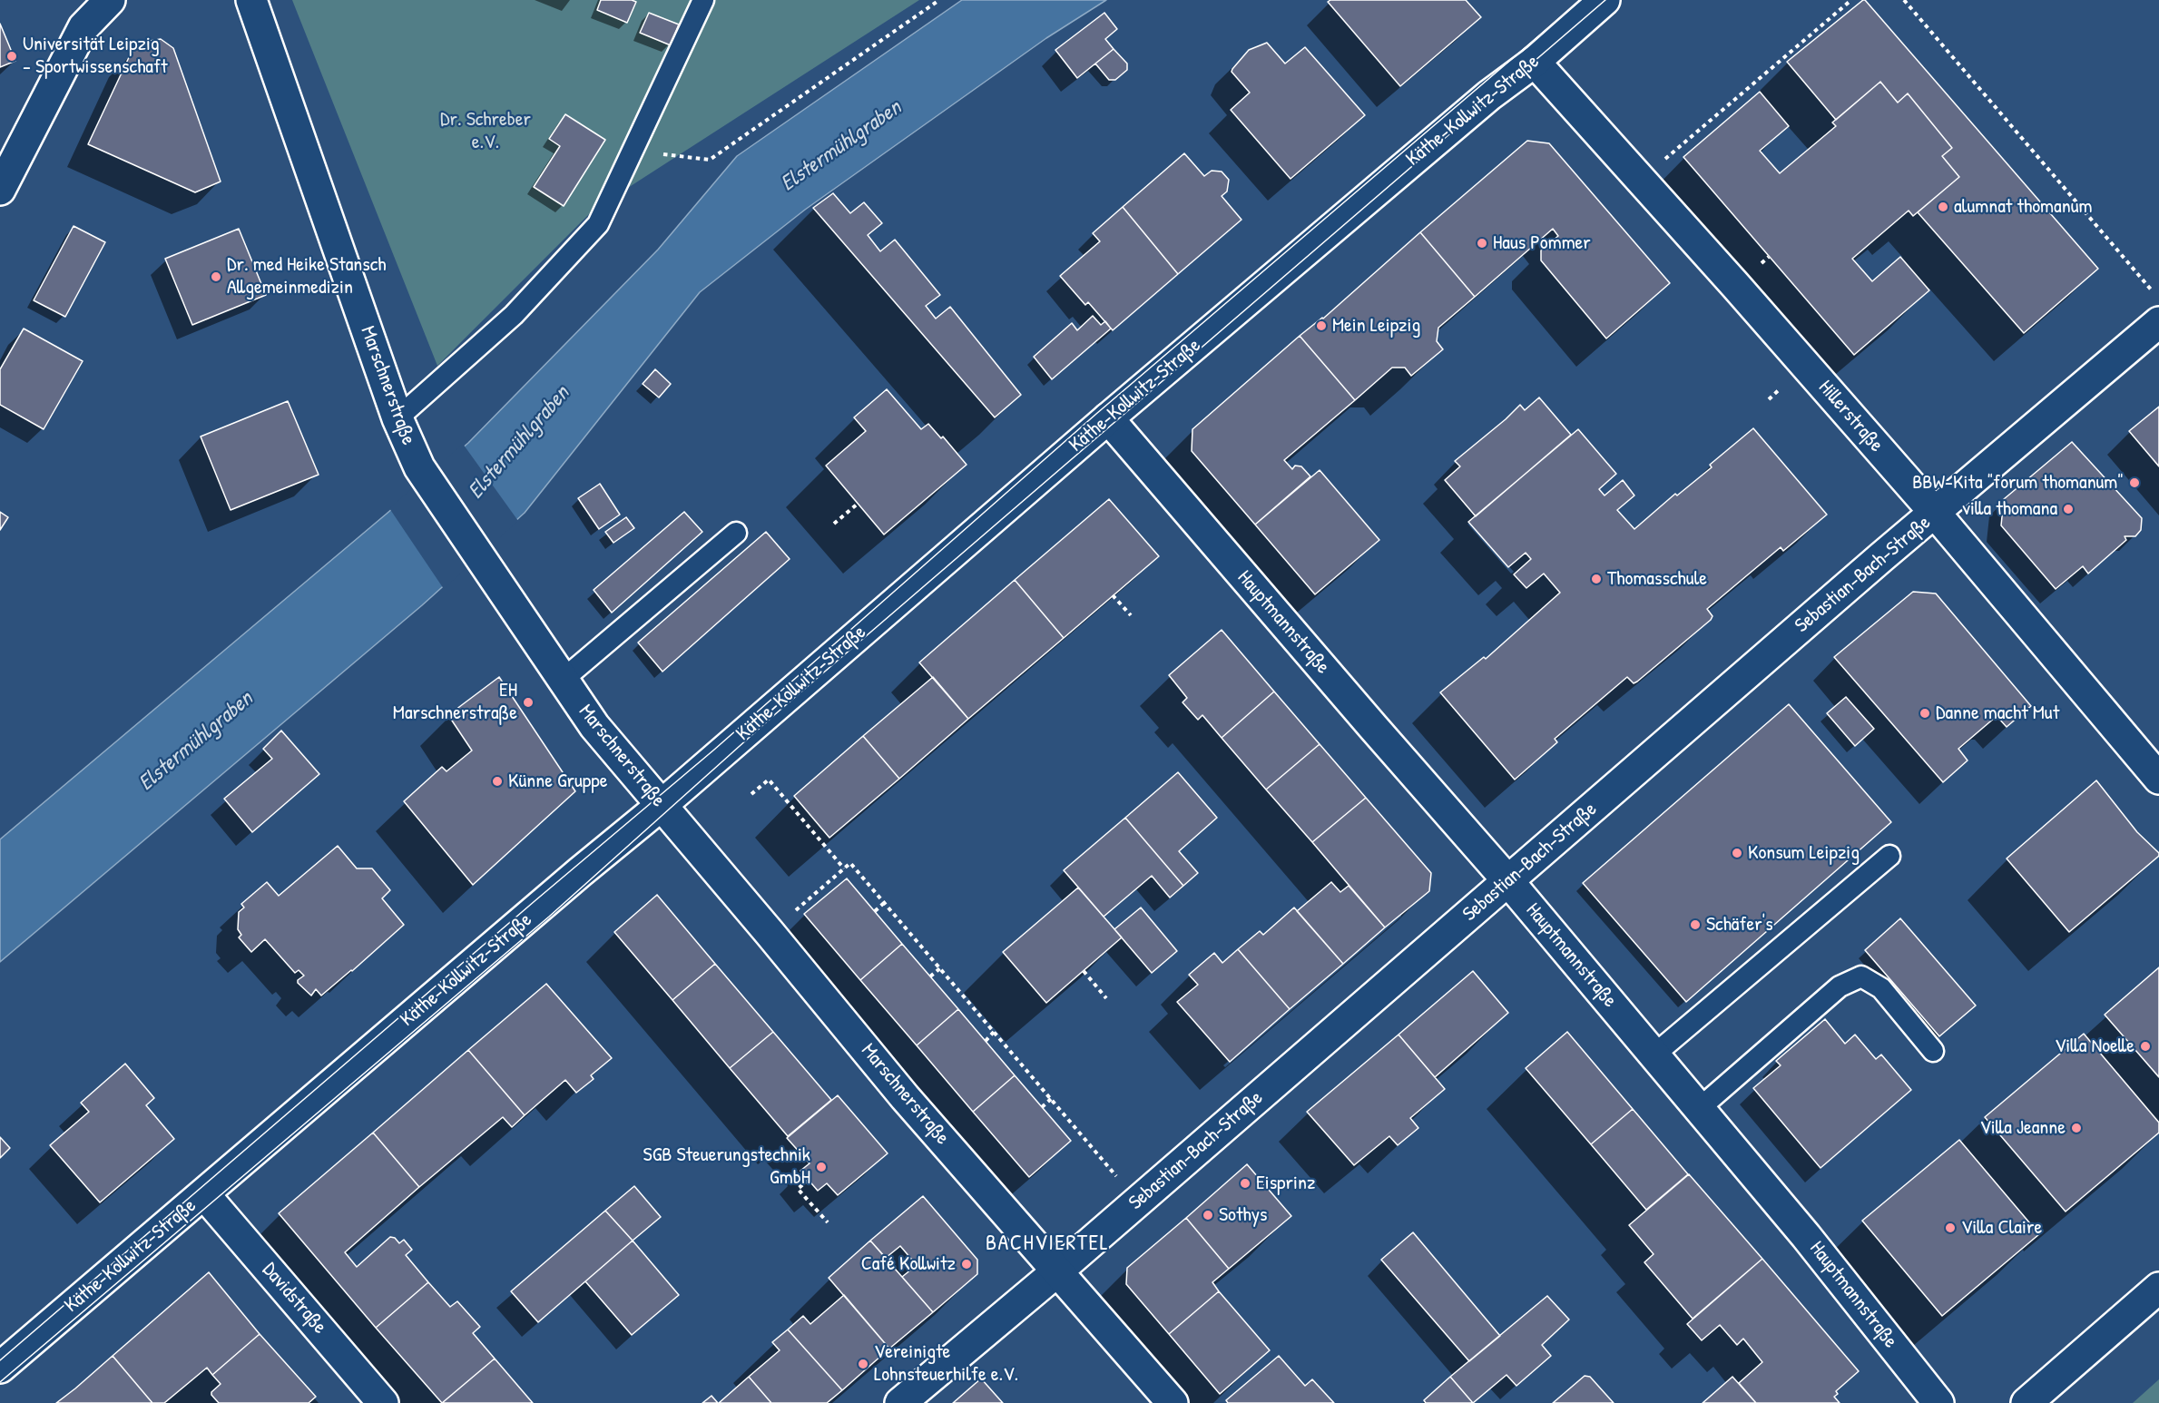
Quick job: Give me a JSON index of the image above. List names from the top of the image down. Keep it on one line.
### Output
{"streets":{"street":["Käthe-Kollwitz-Straße","Marschnerstraße","Hillerstraße","Sebastian-Bach-Straße","Hauptmannstraße","Davidstraße"]},"crossings":[["Käthe-Kollwitz-Straße","Marschnerstraße"],["Käthe-Kollwitz-Straße","Hillerstraße"],["Käthe-Kollwitz-Straße","Hauptmannstraße"],["Käthe-Kollwitz-Straße","Davidstraße"],["Marschnerstraße","Sebastian-Bach-Straße"],["Hillerstraße","Sebastian-Bach-Straße"],["Sebastian-Bach-Straße","Hauptmannstraße"]],"districts":["BACHVIERTEL"],"water":["Elstermühlgraben"],"parks":["Dr. Schreber e.V."],"places":["Universität Leipzig - Sportwissenschaft","alumnat thomanum","Haus Pommer","Dr. med Heike Stansch Allgemeinmedizin","Mein Leipzig","BBW-Kita \"forum thomanum\"","villa thomana","Thomasschule","EH Marschnerstraße","Danne macht Mut","Künne Gruppe","Konsum Leipzig","Schäfer's","Villa Noelle","Villa Jeanne","SGB Steuerungstechnik GmbH","Eisprinz","Sothys","Villa Claire","Café Kollwitz","Vereinigte Lohnsteuerhilfe e.V."]}
